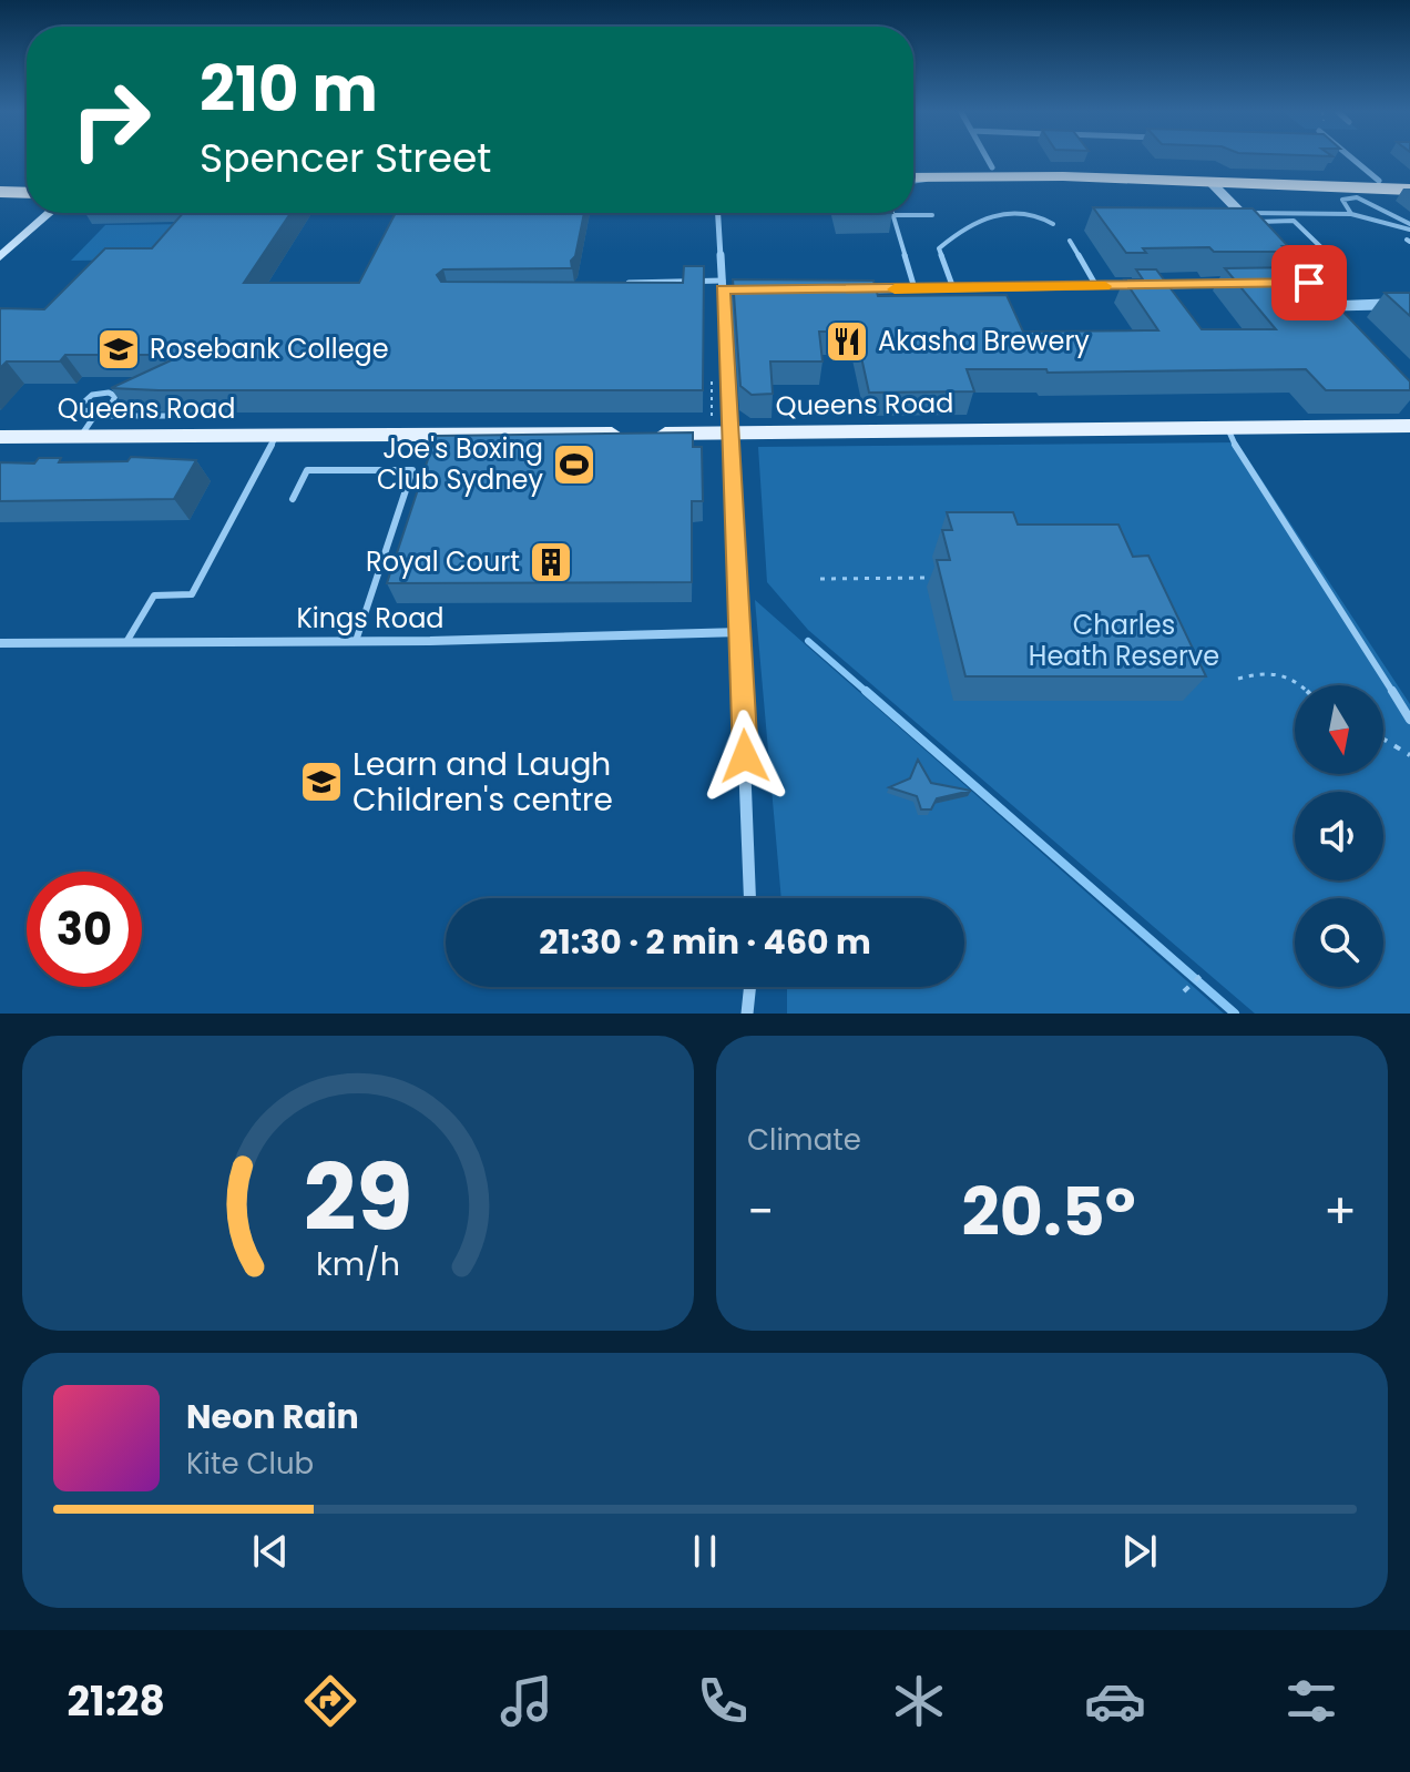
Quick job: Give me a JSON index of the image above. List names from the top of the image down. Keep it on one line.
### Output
{"streets":{"main road":["Queens Road"],"street":["Kings Road"]},"parks":["Charles Heath Reserve"],"places":{"restaurant":["Akasha Brewery"],"school or university":["Rosebank College","Learn and Laugh Children's centre"],"sports":["Joe's Boxing Club Sydney"],"building":["Royal Court"]},"north":"bottom","page":{"turn":["210 m","Spencer Street"],"limit":"30","trip":"21:30 · 2 min · 460 m","tile":"Climate","heat":["−","20.5°","+"],"song":["Neon Rain","Kite Club"],"tabs":"21:28","gauge":["29","km/h"]}}
